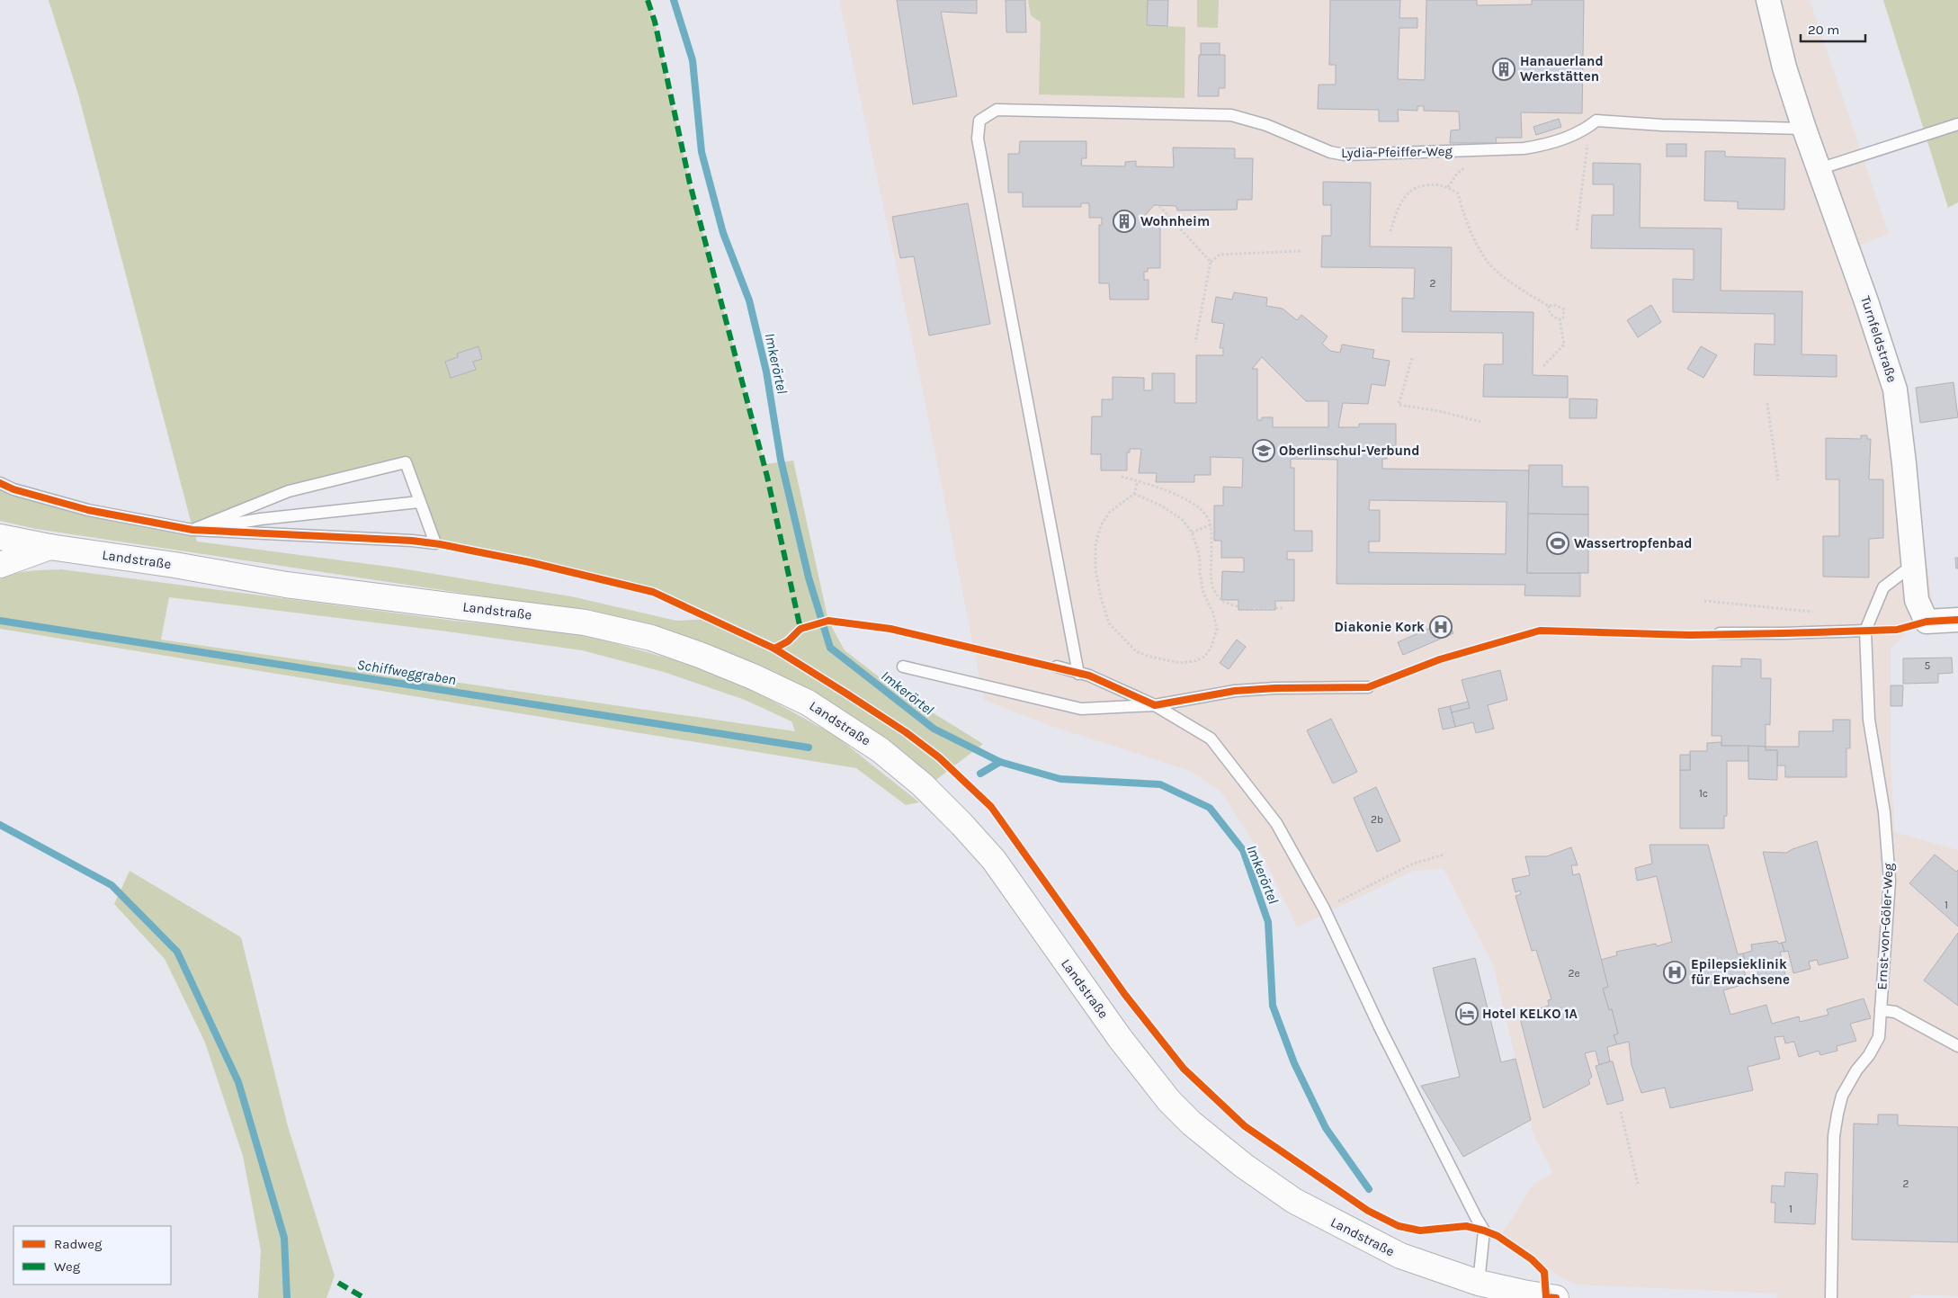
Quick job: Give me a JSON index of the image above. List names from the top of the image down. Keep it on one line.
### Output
{"streets":{"main road":["Landstraße"],"street":["Turnfeldstraße"],"lane":["Lydia-Pfeiffer-Weg","Ernst-von-Göler-Weg"]},"crossings":[["Lydia-Pfeiffer-Weg","Turnfeldstraße"],["Turnfeldstraße","Ernst-von-Göler-Weg"]],"water":["Imkerörtel","Schiffweggraben"],"places":{"building":["Hanauerland Werkstätten","Wohnheim"],"school or university":["Oberlinschul-Verbund"],"sports":["Wassertropfenbad"],"hospital":["Diakonie Kork","Epilepsieklinik für Erwachsene"],"hotel":["Hotel KELKO 1A"]},"house_numbers":["2","5","1c","2b","1","2e","2","1"],"legend":["Radweg","Weg"],"scale_bar":"20 m"}
